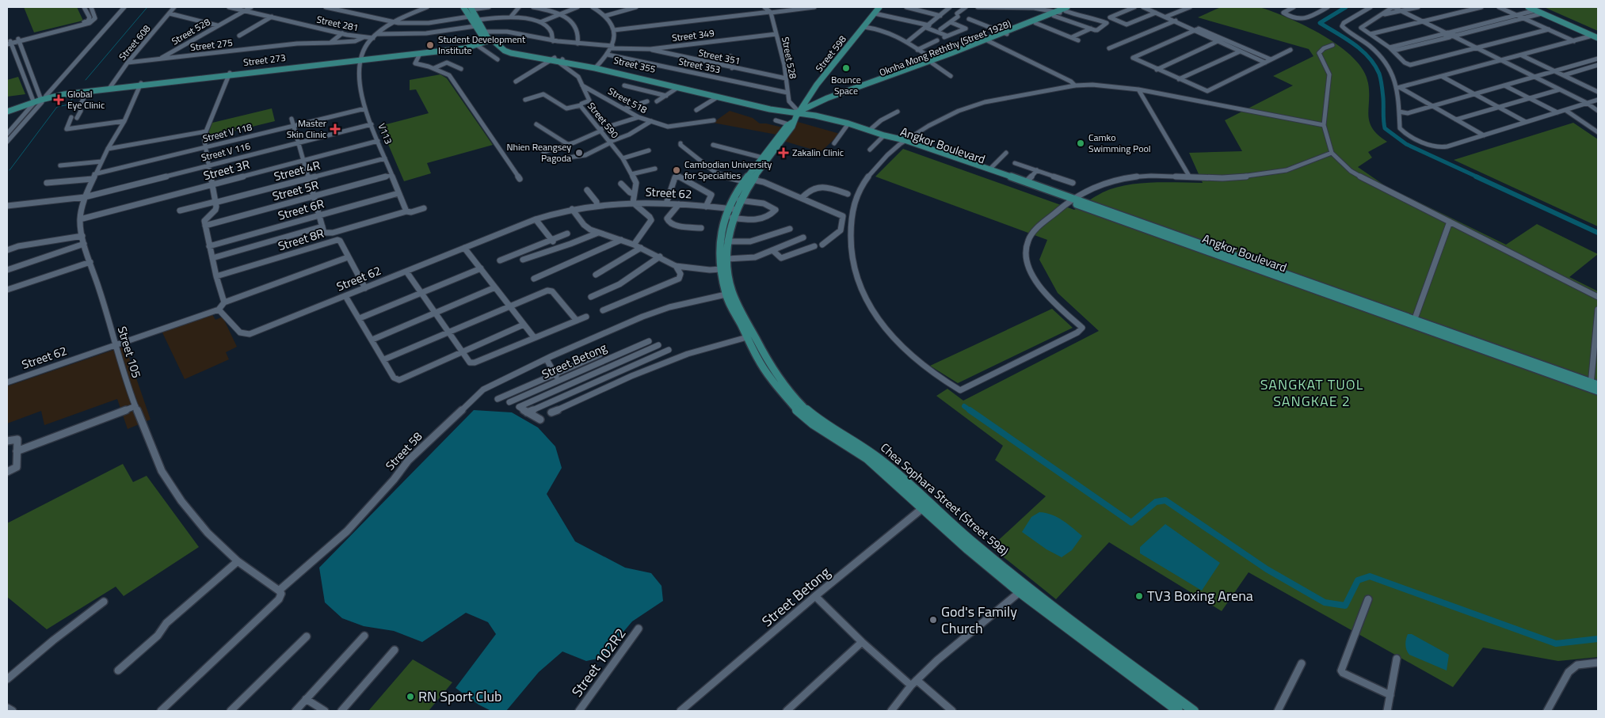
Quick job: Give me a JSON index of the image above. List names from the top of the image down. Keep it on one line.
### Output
{"streets":{"main road":["Oknha Mong Reththy (Street 1928)","Street 598","Street 273","Street 355","Angkor Boulevard","Chea Sophara Street (Street 598)"],"street":["Street 281","Street 528","Street 349","Street 608","Street 275","Street 351","Street 353","Street 518","Street 590","Street V 118","V113","Street V 116","Street 3R","Street 4R","Street 5R","Street 62","Street 6R","Street 8R","Street 105","Street Betong","Street 58","Street 102R2"]},"crossings":[["Street 281","Street 528"],["Street 281","Street 275"],["Street 528","Street 349"],["Street 528","Street 275"],["Street 528","Oknha Mong Reththy (Street 1928)"],["Street 528","Street 598"],["Street 528","Street 351"],["Street 528","Street 355"],["Street 528","Street 353"],["Street 528","Angkor Boulevard"],["Street 528","Chea Sophara Street (Street 598)"],["Street 349","Street 351"],["Street 349","Street 273"],["Street 349","Street 355"],["Street 608","Street 275"],["Street 608","Street 273"],["Oknha Mong Reththy (Street 1928)","Street 598"],["Oknha Mong Reththy (Street 1928)","Street 355"],["Oknha Mong Reththy (Street 1928)","Angkor Boulevard"],["Oknha Mong Reththy (Street 1928)","Chea Sophara Street (Street 598)"],["Street 598","Street 355"],["Street 598","Angkor Boulevard"],["Street 598","Chea Sophara Street (Street 598)"],["Street 273","Street 355"],["Street 273","V113"],["Street 273","Street 105"],["Street 355","Street 590"],["Street 355","Angkor Boulevard"],["Street 355","Chea Sophara Street (Street 598)"],["Street 518","Street 590"],["Street 590","Street 62"],["Street V 118","V113"],["Street V 118","Street 105"],["V113","Street V 116"],["V113","Street 3R"],["V113","Street 4R"],["V113","Street 5R"],["V113","Street 6R"],["Angkor Boulevard","Chea Sophara Street (Street 598)"],["Street V 116","Street 105"],["Street 3R","Street 105"],["Street 62","Street 8R"],["Street 62","Street 105"],["Street 62","Chea Sophara Street (Street 598)"],["Street 105","Street 58"],["Street Betong","Chea Sophara Street (Street 598)"],["Street 58","Chea Sophara Street (Street 598)"]],"districts":["SANGKAT TUOL SANGKAE 2"],"places":{"other":["Student Development Institute","Bounce Space","Camko Swimming Pool","Nhien Reangsey Pagoda","Cambodian University for Specialties","TV3 Boxing Arena","God's Family Church","RN Sport Club"],"health":["Global Eye Clinic","Master Skin Clinic","Zakalin Clinic"]}}
